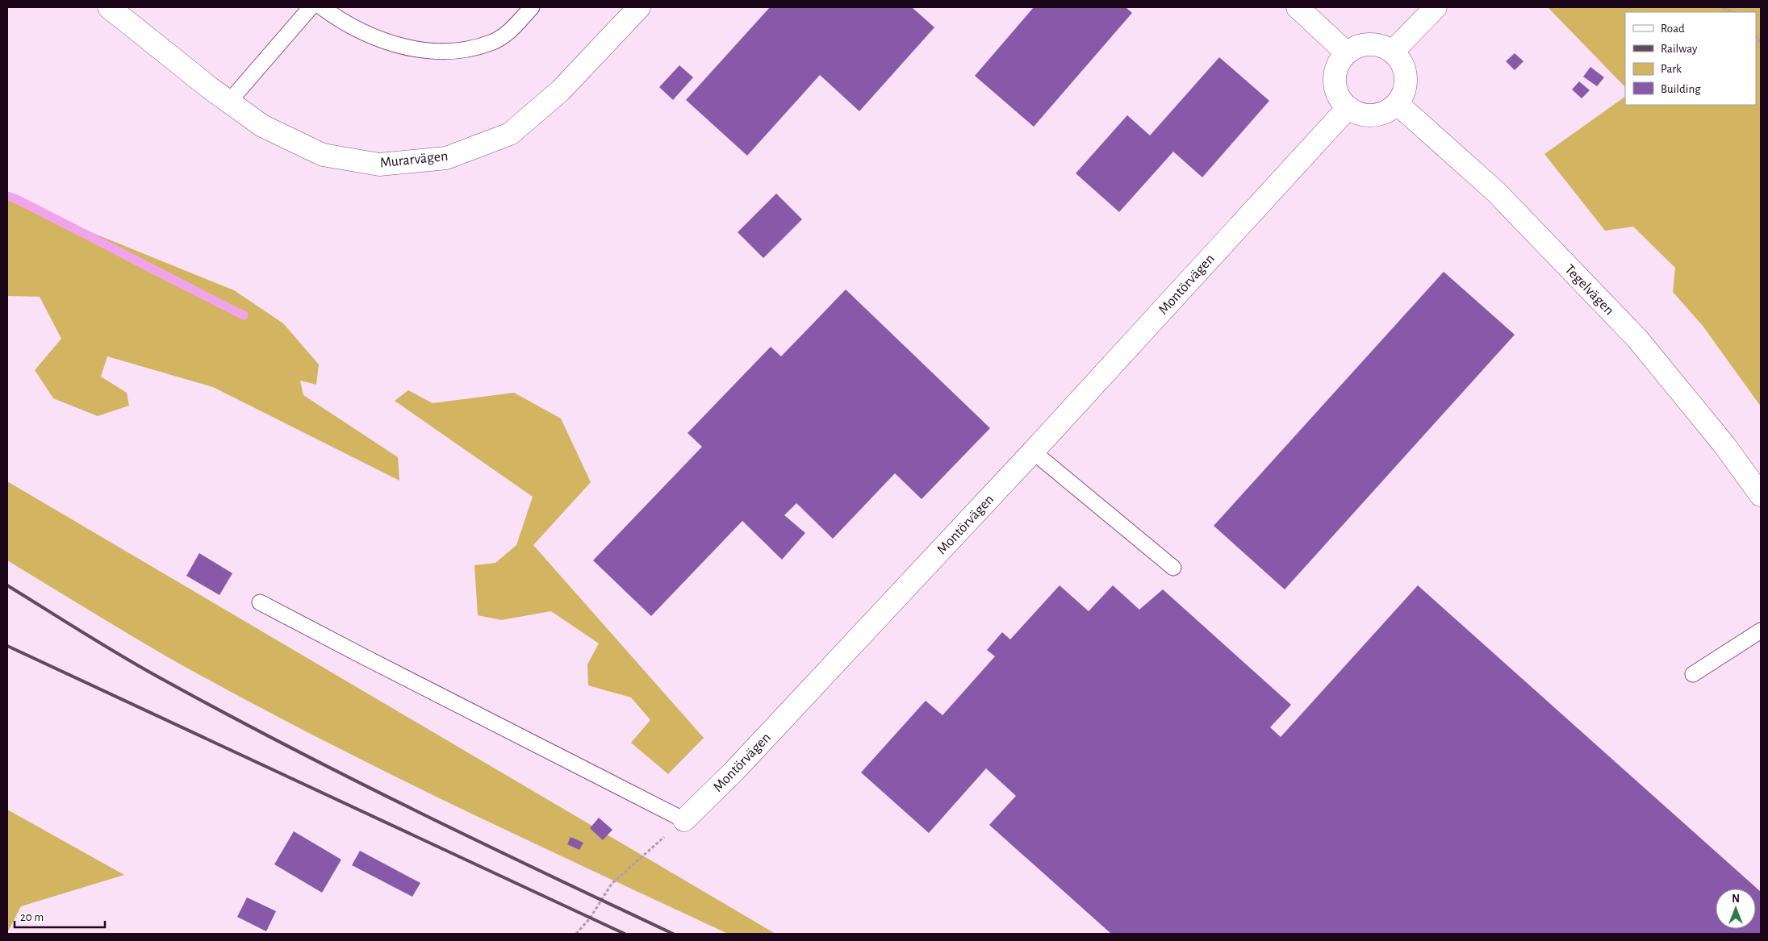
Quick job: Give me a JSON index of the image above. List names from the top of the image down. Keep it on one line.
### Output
{"streets":{"street":["Murarvägen","Montörvägen","Tegelvägen"]},"crossings":[["Montörvägen","Tegelvägen"]],"legend":["Road","Railway","Park","Building"],"scale_bar":"20 m","north":"top"}
